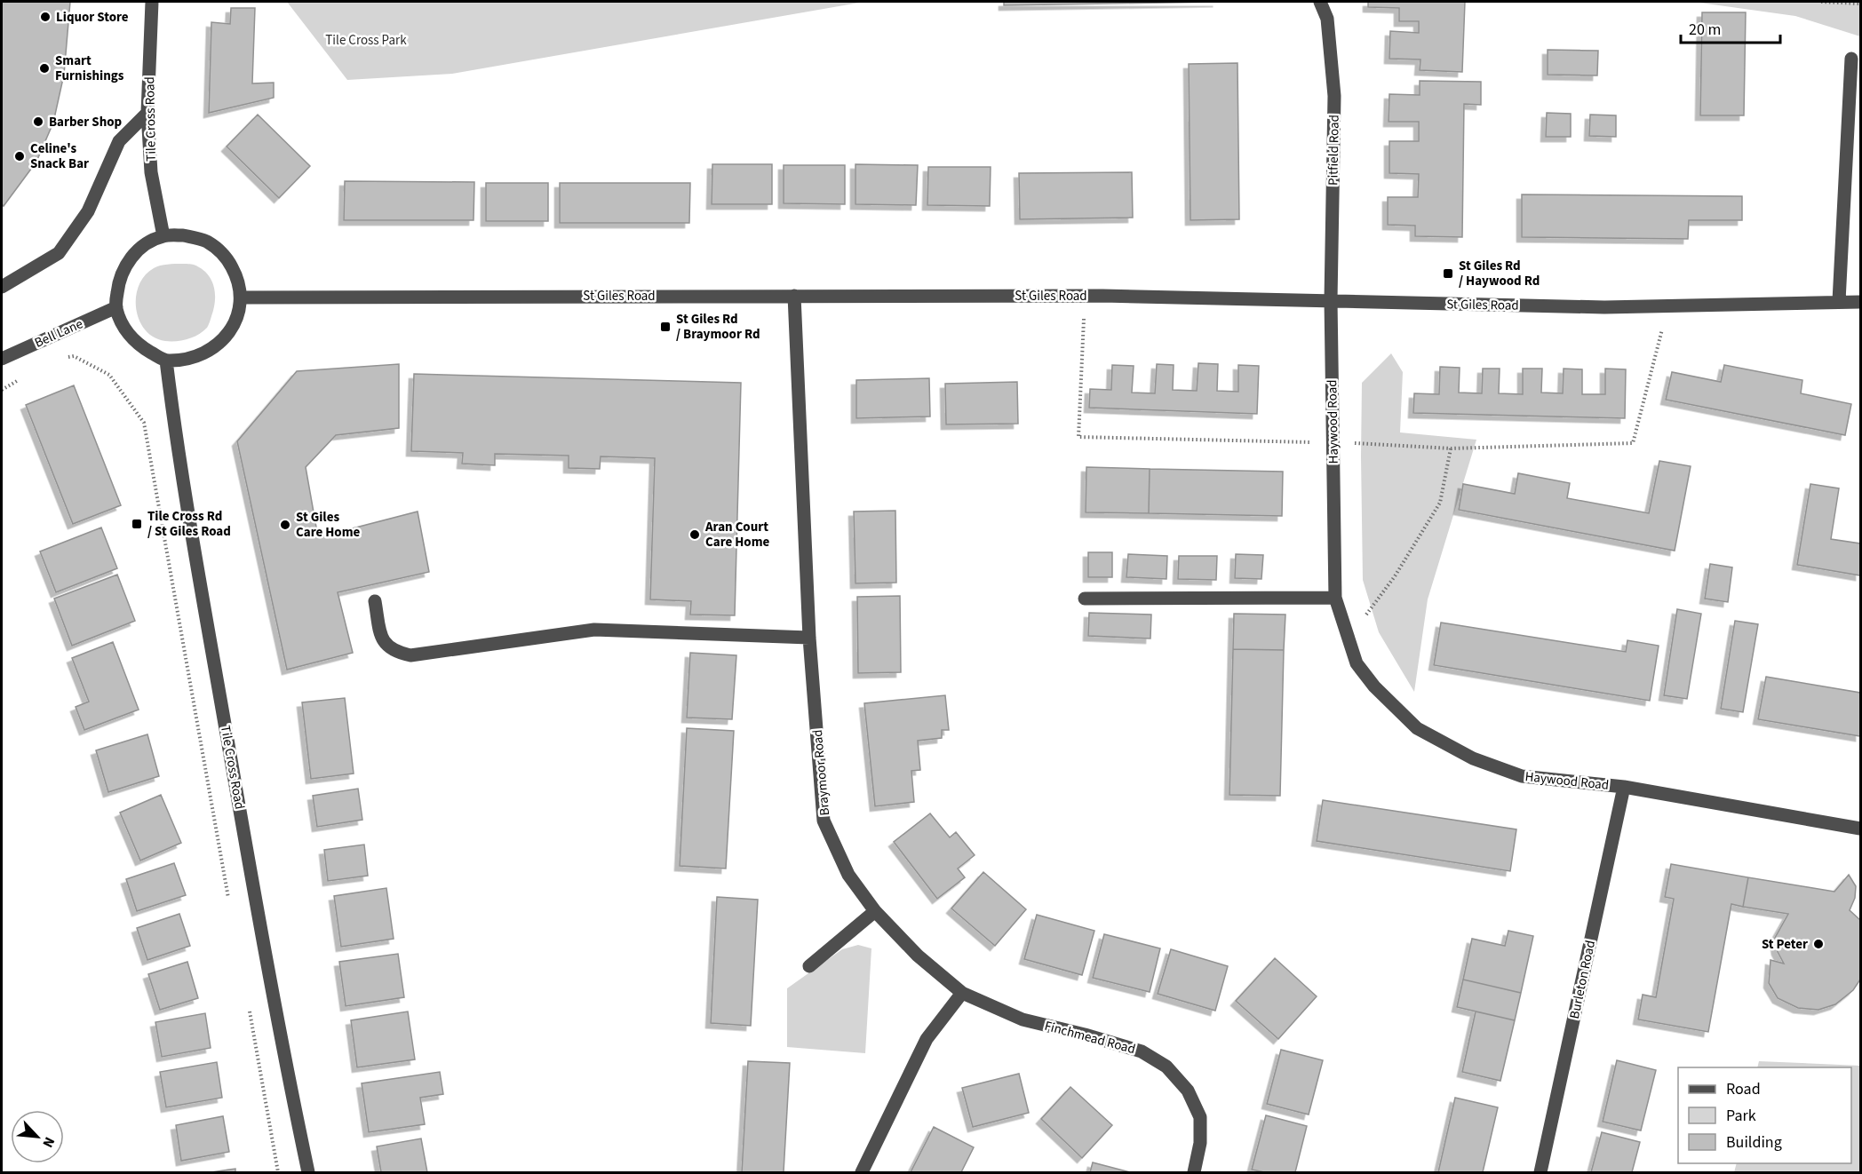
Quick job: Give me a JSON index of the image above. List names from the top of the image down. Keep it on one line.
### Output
{"streets":{"street":["Tile Cross Road","Pitfield Road","St Giles Road","Bell Lane","Haywood Road","Braymoor Road","Burleton Road","Finchmead Road"]},"crossings":[["Tile Cross Road","St Giles Road"],["Tile Cross Road","Bell Lane"],["Pitfield Road","St Giles Road"],["Pitfield Road","Haywood Road"],["St Giles Road","Bell Lane"],["St Giles Road","Haywood Road"],["St Giles Road","Braymoor Road"],["Haywood Road","Burleton Road"],["Braymoor Road","Finchmead Road"]],"parks":["Tile Cross Park"],"places":{"other":["Liquor Store","Smart Furnishings","Barber Shop","Celine's Snack Bar","St Giles Care Home","Aran Court Care Home","St Peter"],"transit":["St Giles Rd / Haywood Rd","St Giles Rd / Braymoor Rd","Tile Cross Rd / St Giles Road"]},"legend":["Road","Park","Building"],"scale_bar":"20 m","north":"bottom right"}
